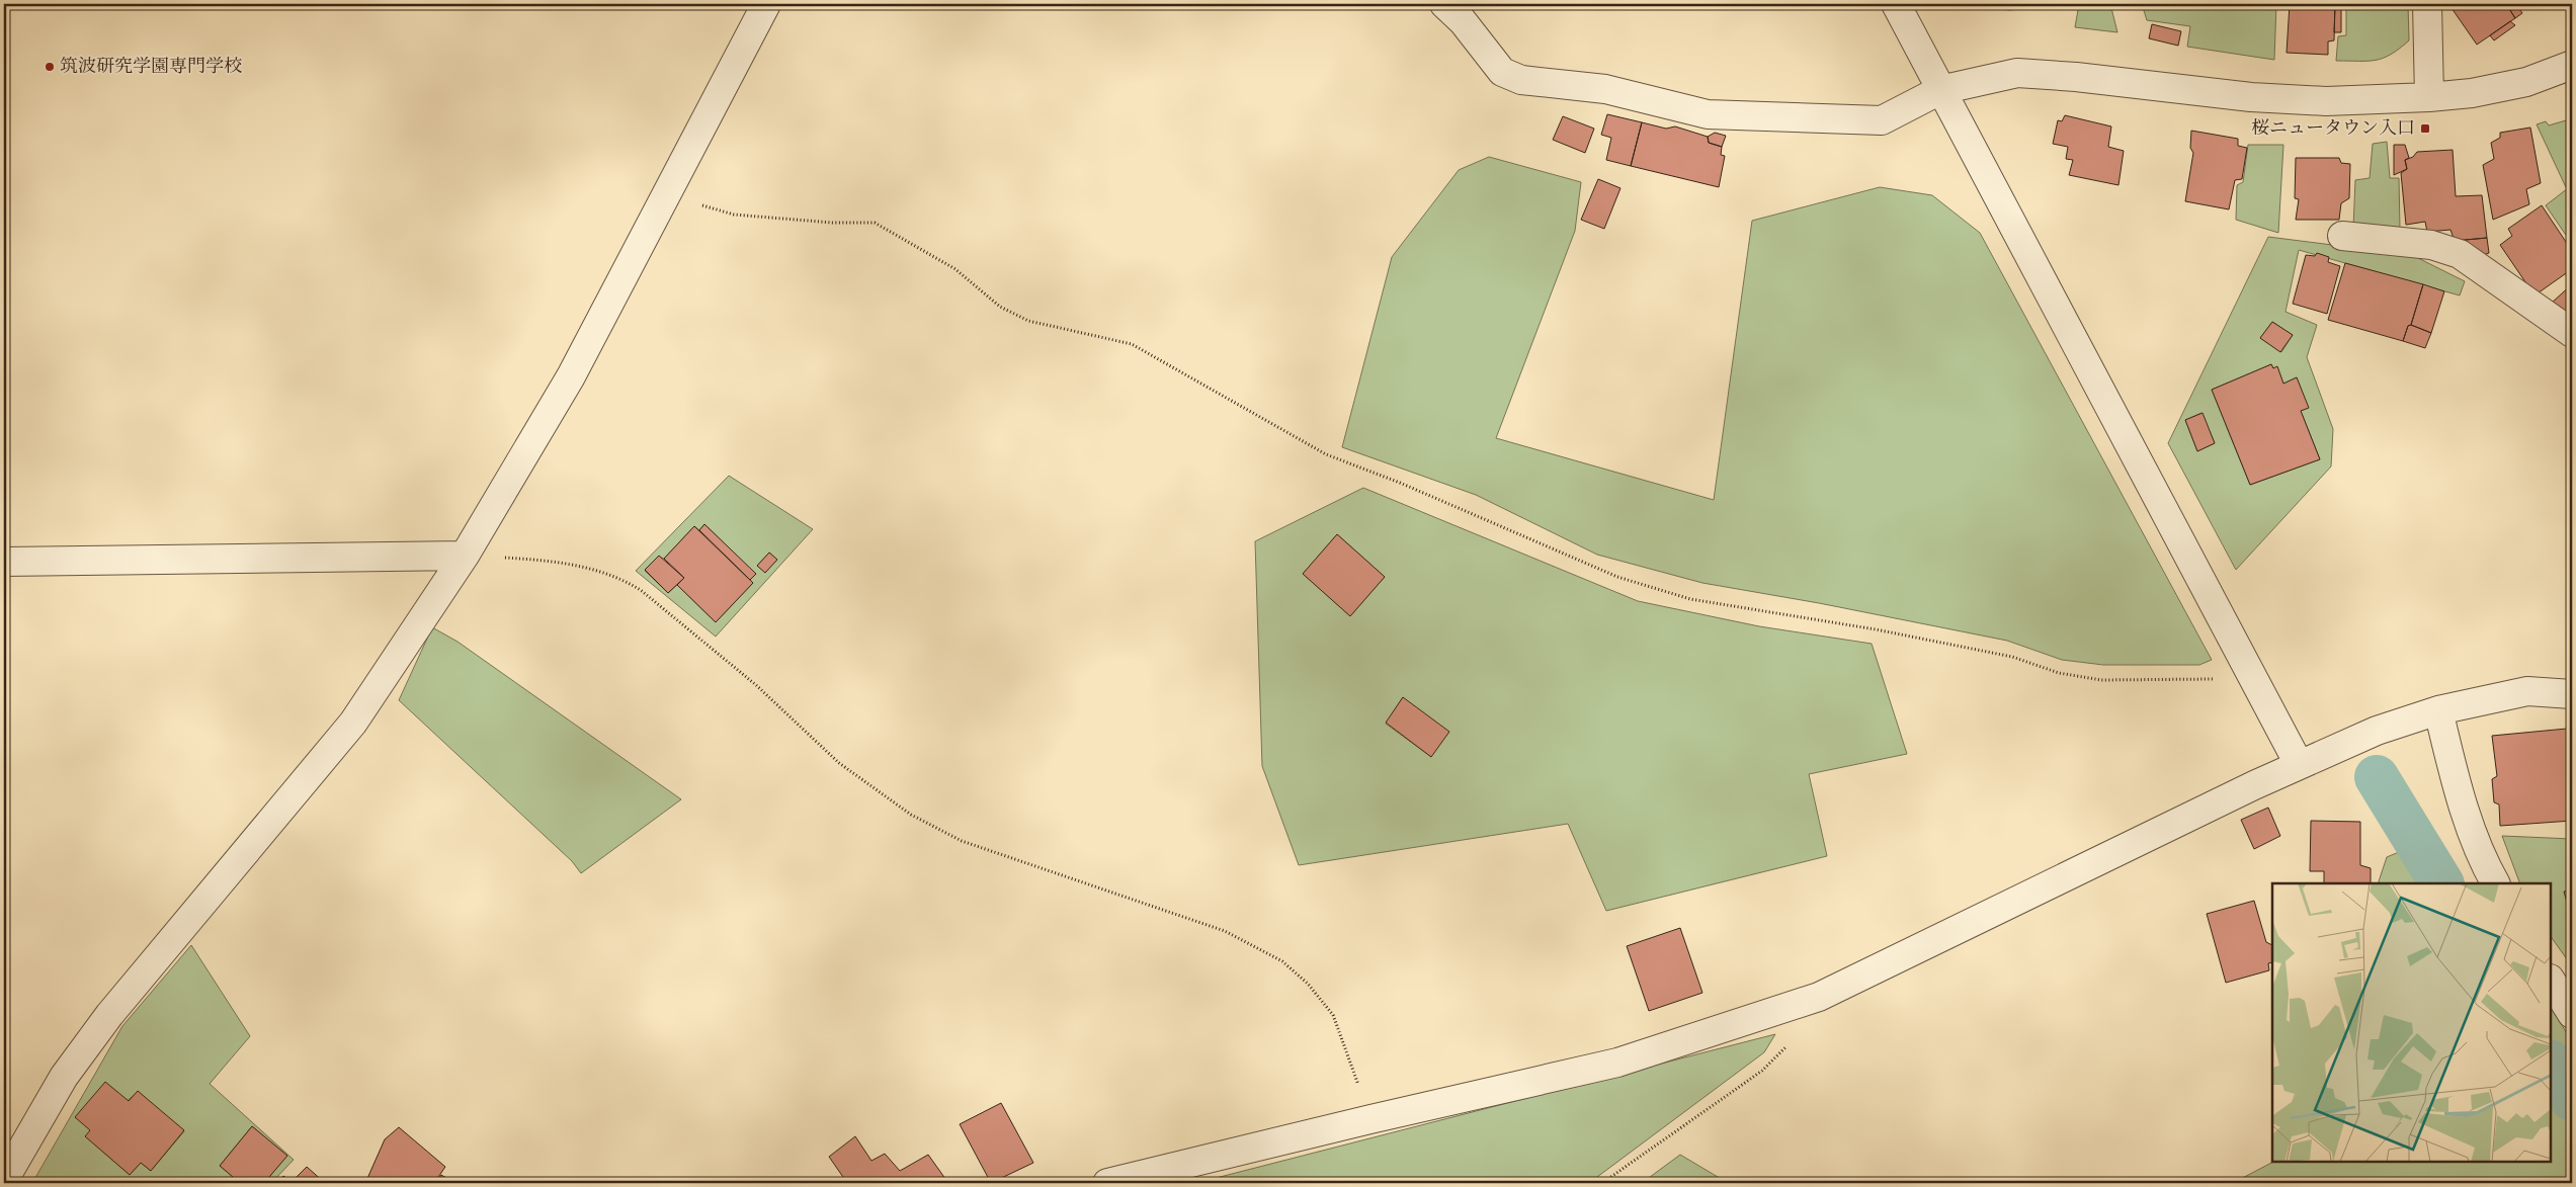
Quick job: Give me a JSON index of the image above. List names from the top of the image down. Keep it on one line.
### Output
{"places":{"other":["筑波研究学園専門学校"],"transit":["桜ニュータウン入口"]}}
